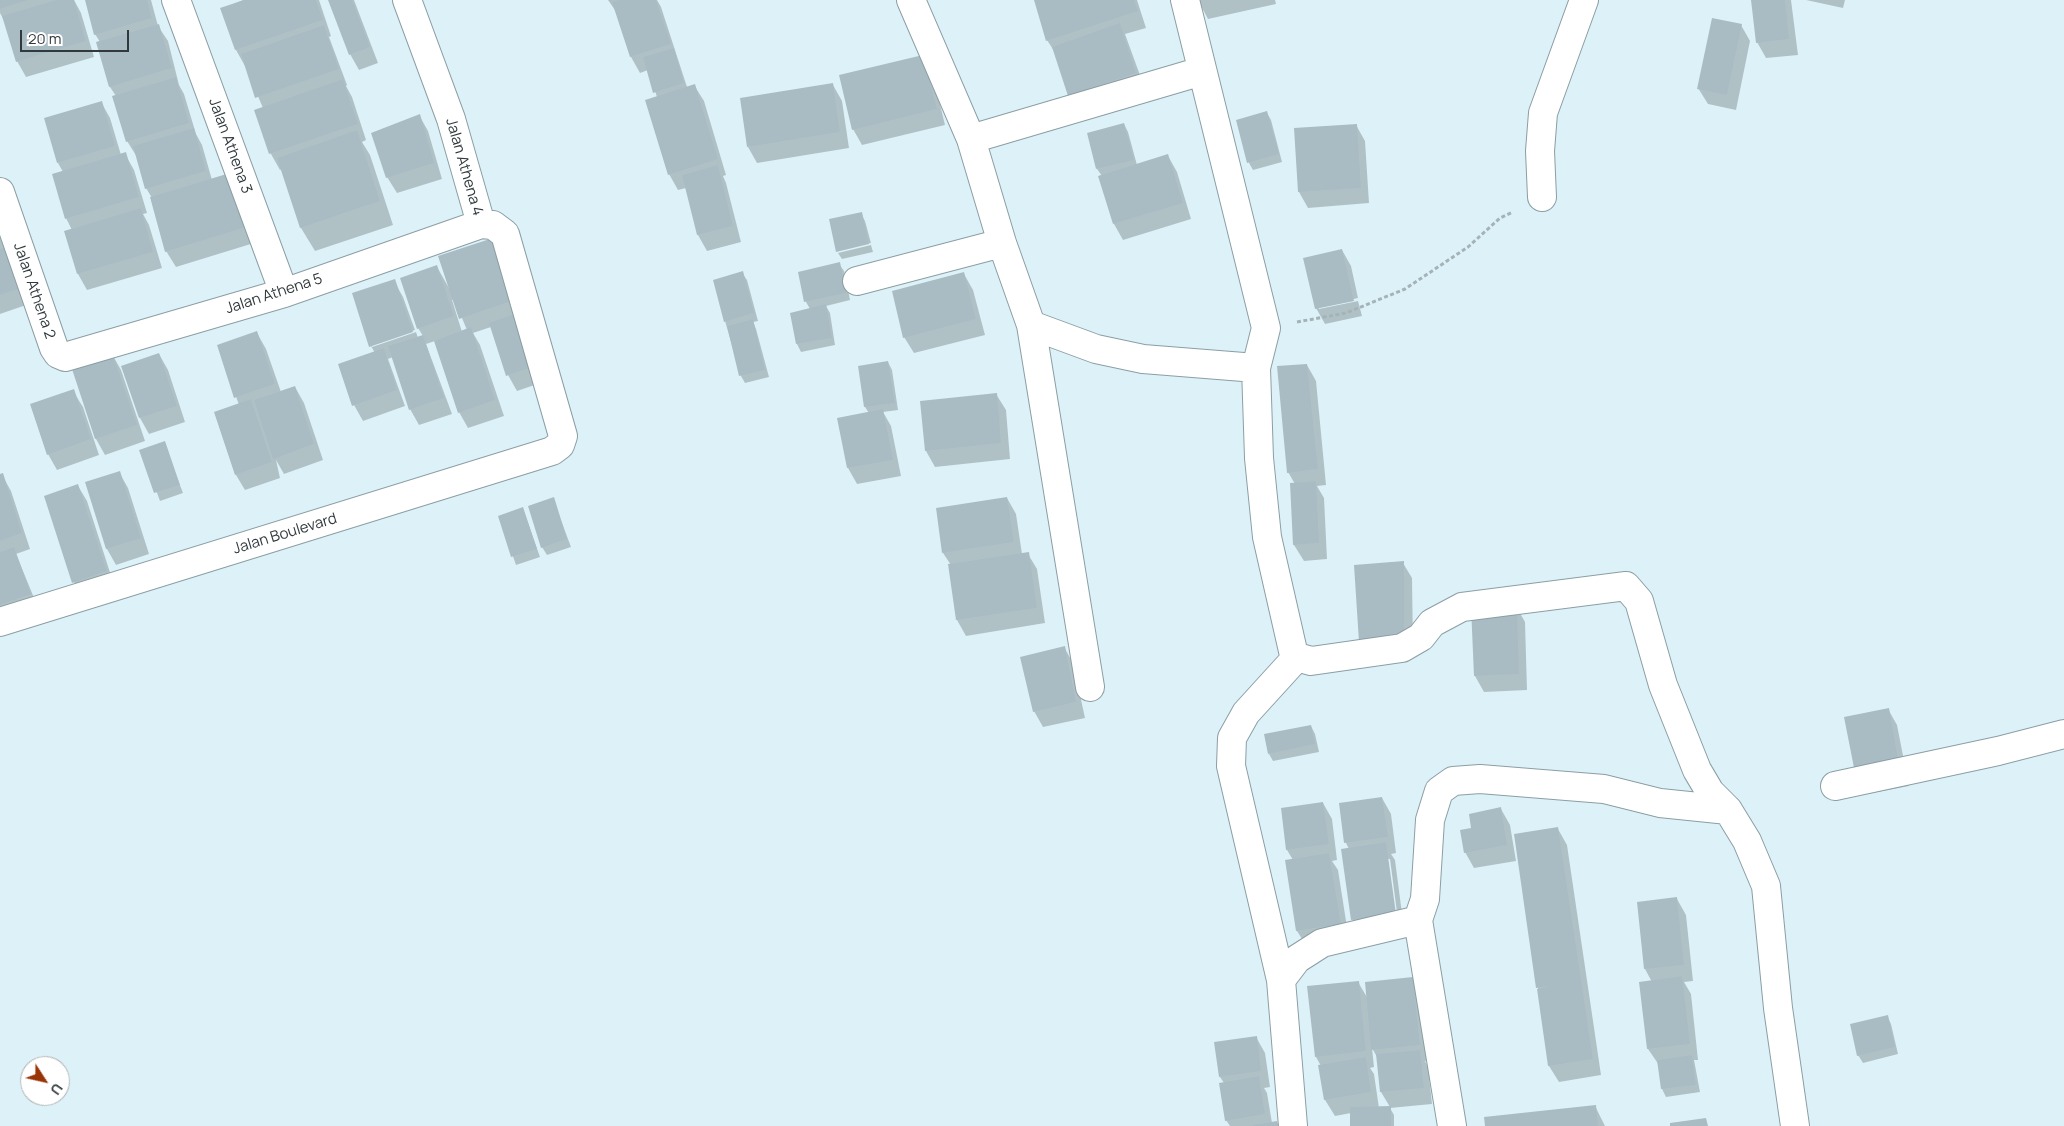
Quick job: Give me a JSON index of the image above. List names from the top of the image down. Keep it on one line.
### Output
{"streets":{"street":["Jalan Athena 3","Jalan Athena 4","Jalan Athena 2","Jalan Athena 5","Jalan Boulevard"]},"crossings":[["Jalan Athena 3","Jalan Athena 5"],["Jalan Athena 4","Jalan Athena 5"],["Jalan Athena 4","Jalan Boulevard"],["Jalan Athena 2","Jalan Athena 5"]],"scale_bar":"20 m","north":"bottom right"}
